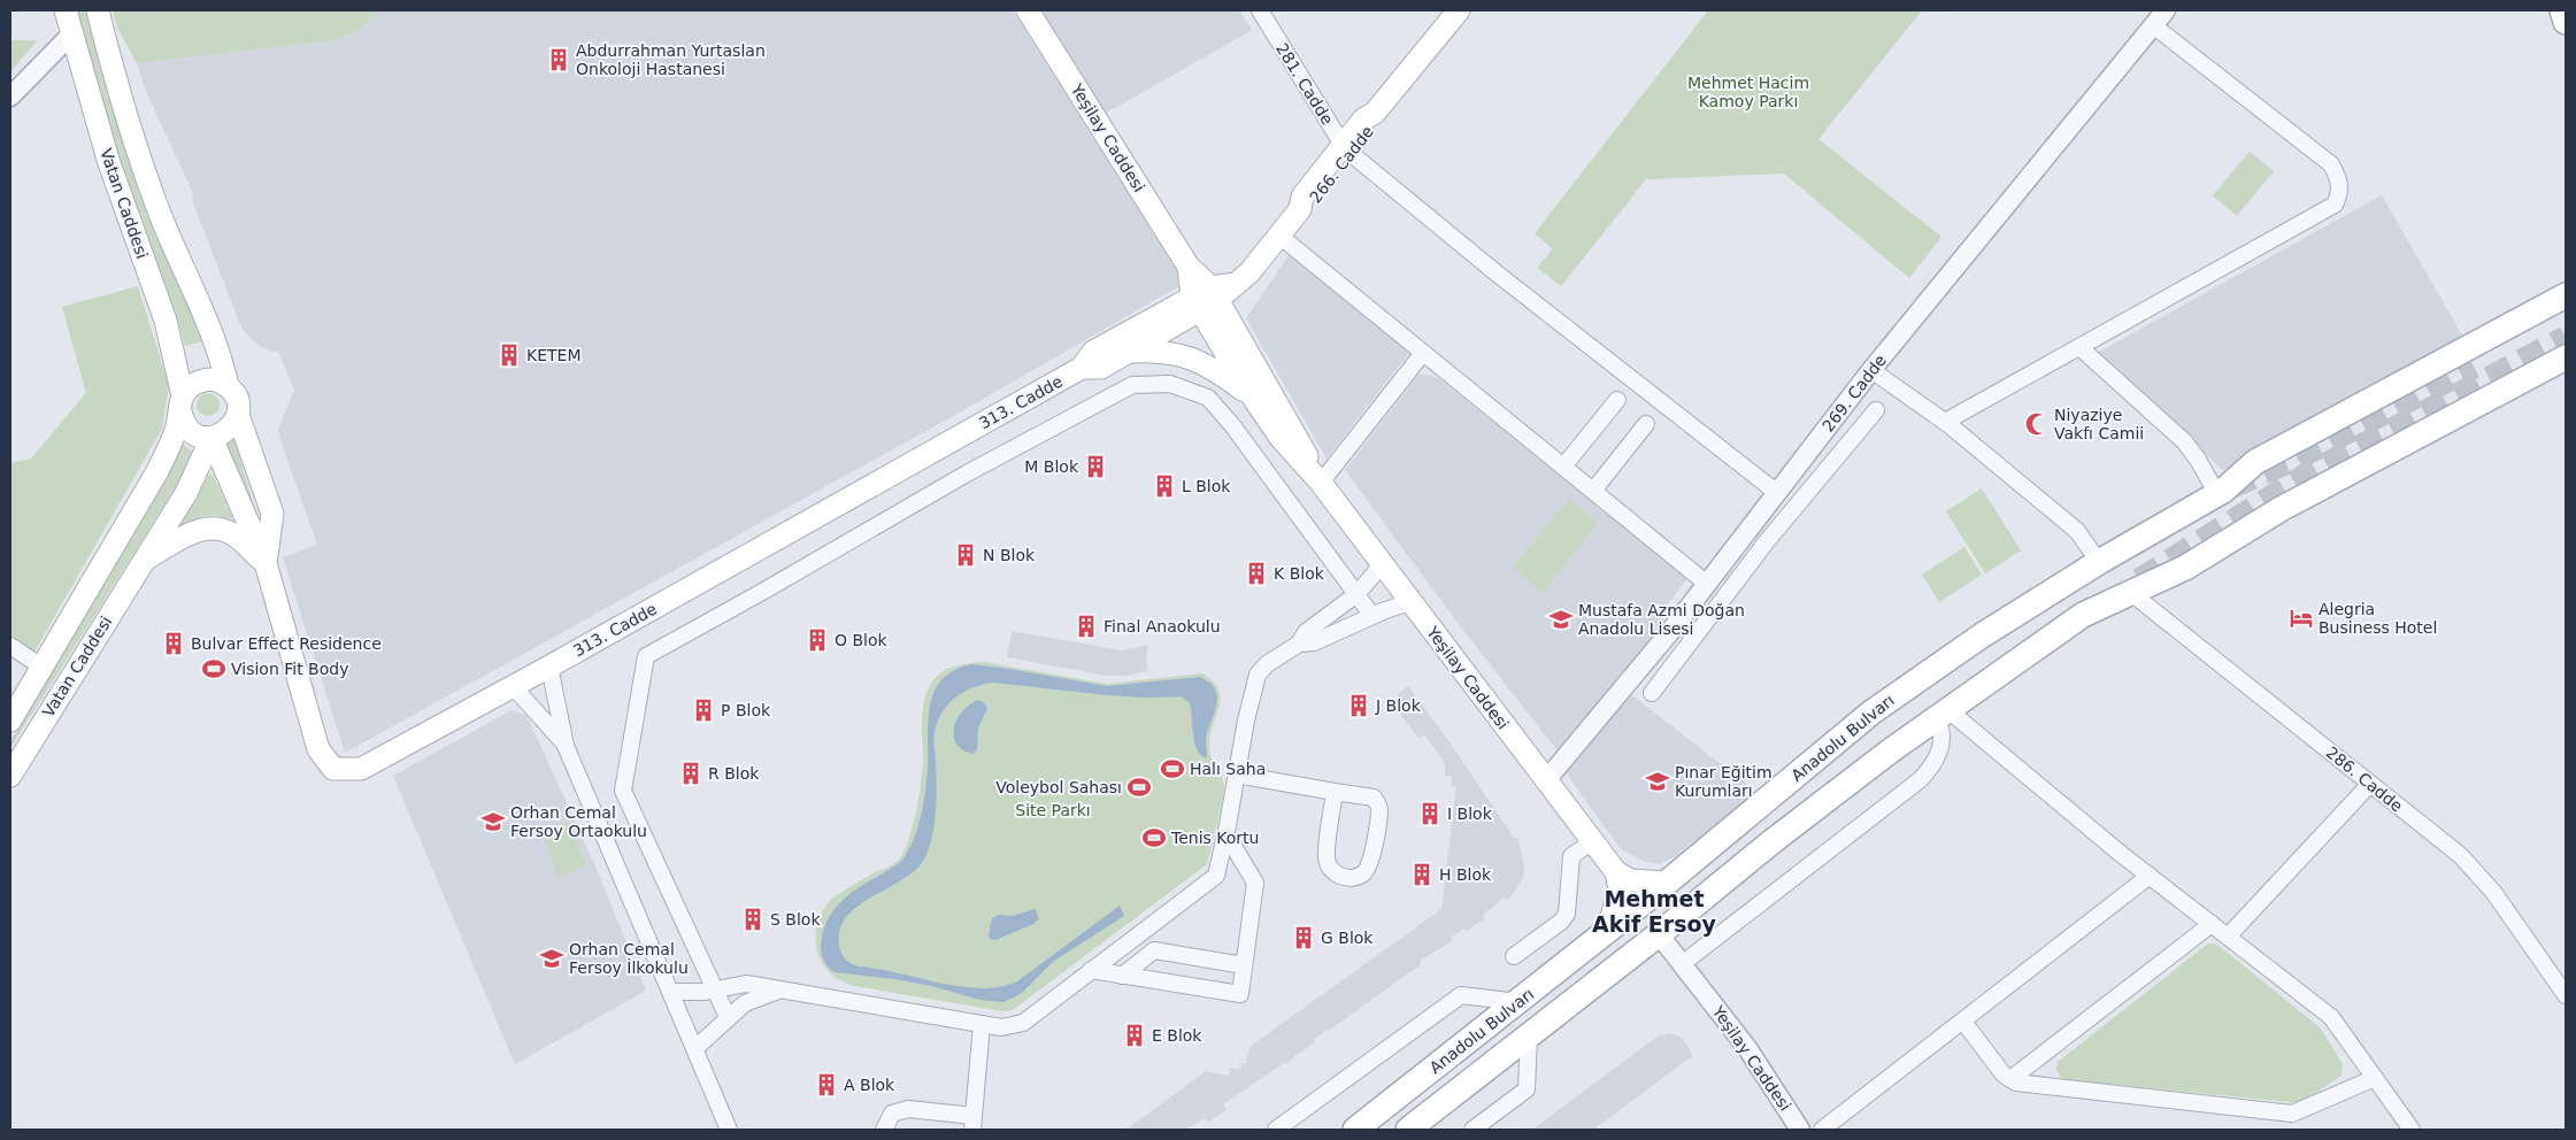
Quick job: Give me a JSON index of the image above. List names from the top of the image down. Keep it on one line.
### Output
{"streets":{"main road":["Yeşilay Caddesi","266. Cadde","Vatan Caddesi","313. Cadde","Anadolu Bulvarı"],"street":["281. Cadde","269. Cadde","286. Cadde"]},"crossings":[["281. Cadde","266. Cadde"],["281. Cadde","269. Cadde"],["Yeşilay Caddesi","266. Cadde"],["Yeşilay Caddesi","269. Cadde"],["Yeşilay Caddesi","313. Cadde"],["Yeşilay Caddesi","Anadolu Bulvarı"],["266. Cadde","313. Cadde"],["Vatan Caddesi","313. Cadde"],["Anadolu Bulvarı","286. Cadde"]],"districts":["Mehmet Akif Ersoy"],"parks":["Mehmet Hacim Kamoy Parkı","Site Parkı"],"places":{"building":["Abdurrahman Yurtaslan Onkoloji Hastanesi","KETEM","M Blok","L Blok","N Blok","K Blok","Final Anaokulu","O Blok","Bulvar Effect Residence","J Blok","P Blok","R Blok","I Blok","H Blok","S Blok","G Blok","E Blok","A Blok"],"mosque":["Niyaziye Vakfı Camii"],"hotel":["Alegria Business Hotel"],"school or university":["Mustafa Azmi Doğan Anadolu Lisesi","Pınar Eğitim Kurumları","Orhan Cemal Fersoy Ortaokulu","Orhan Cemal Fersoy İlkokulu"],"sports":["Vision Fit Body","Halı Saha","Voleybol Sahası","Tenis Kortu"]}}
